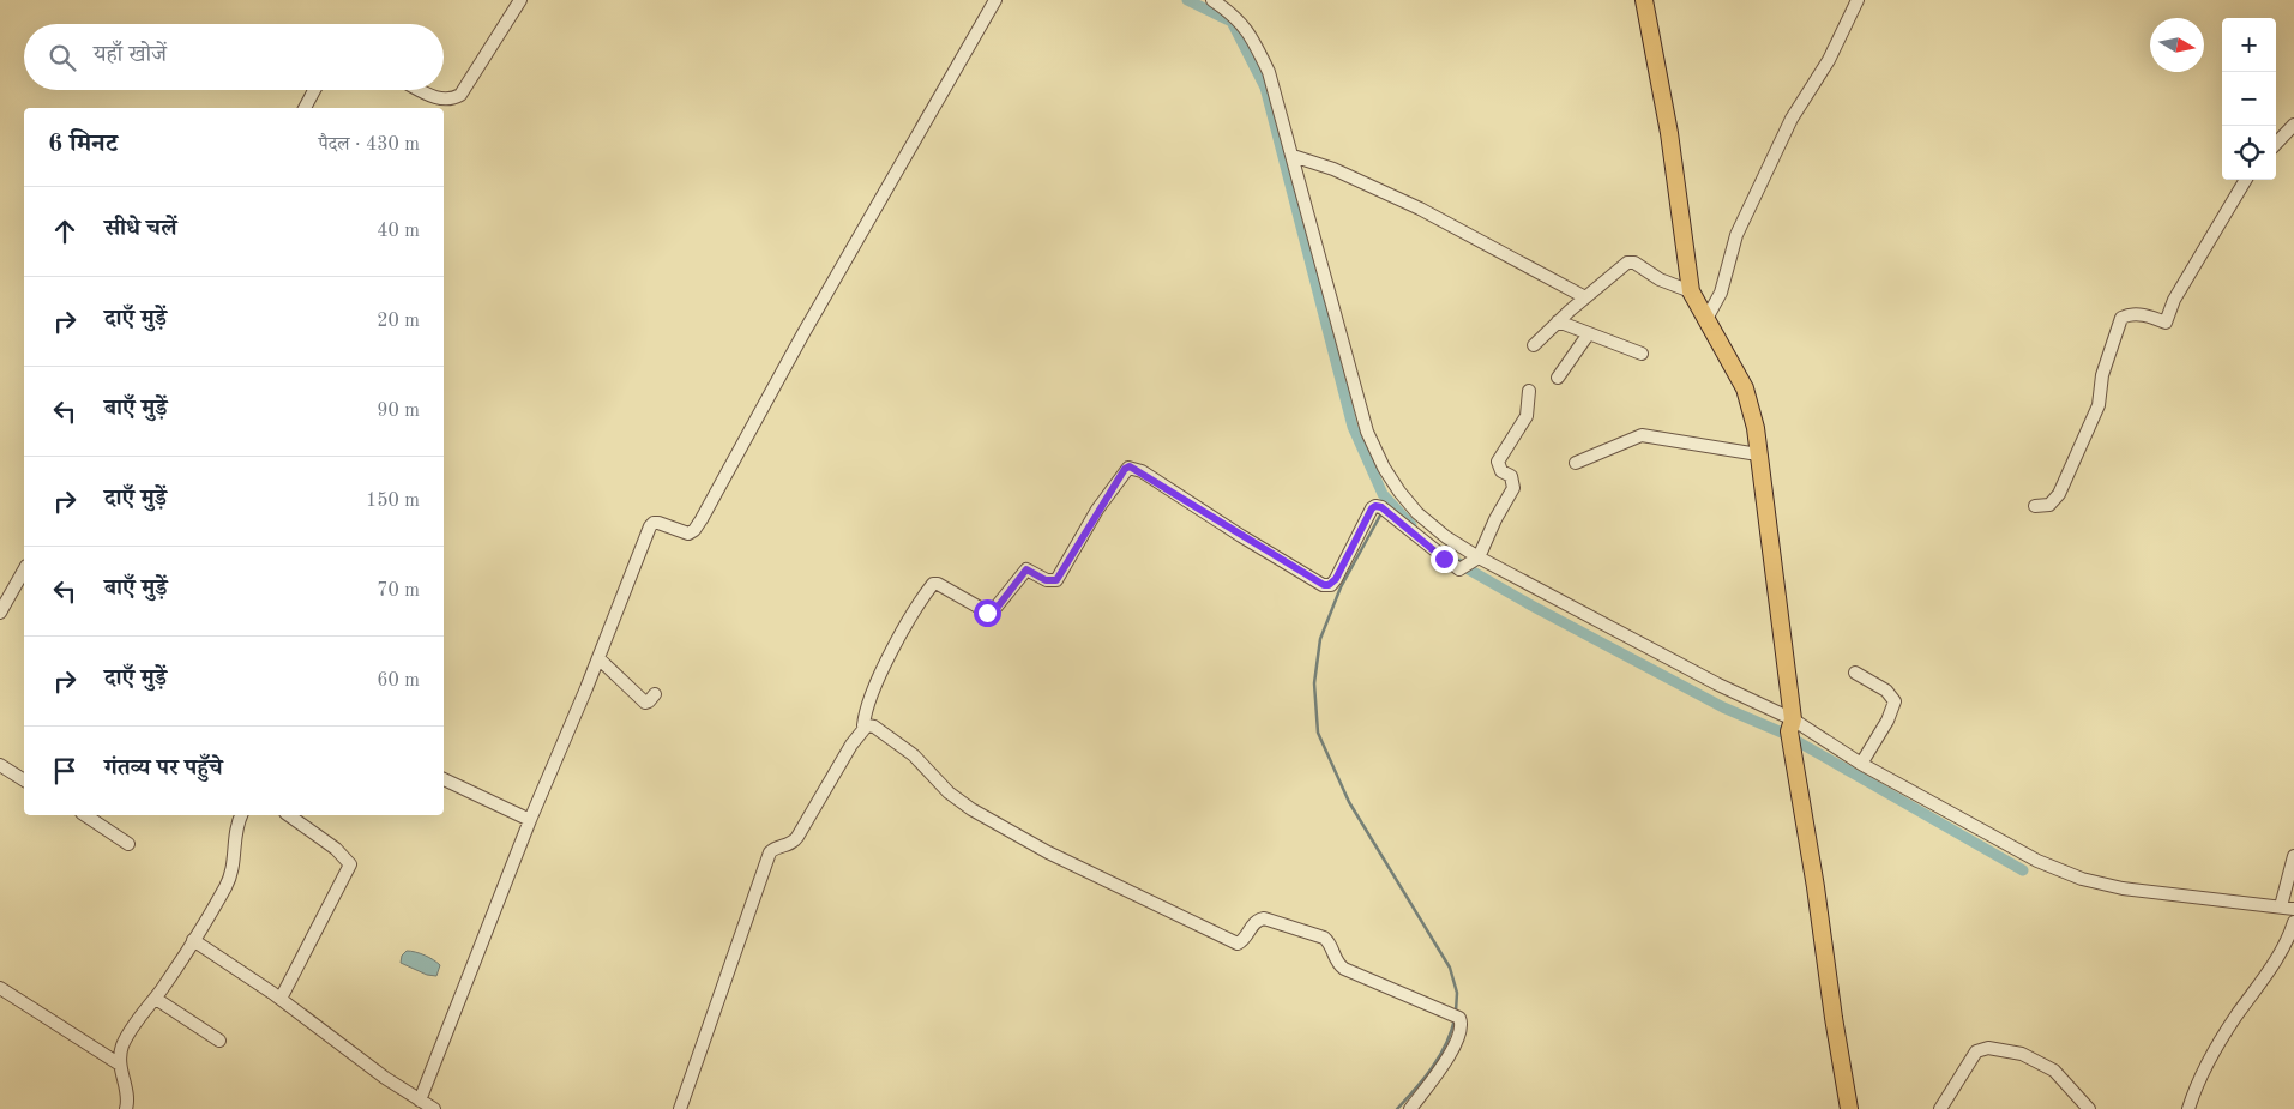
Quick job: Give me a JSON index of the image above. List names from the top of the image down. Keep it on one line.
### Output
{"north":"right","page":{"map_buttons":["+","−"],"search":"यहाँ खोजें","heading":["6 मिनट","पैदल · 430 m"],"list":[["सीधे चलें","40 m"],["दाएँ मुड़ें","20 m"],["बाएँ मुड़ें","90 m"],["दाएँ मुड़ें","150 m"],["बाएँ मुड़ें","70 m"],["दाएँ मुड़ें","60 m"],"गंतव्य पर पहुँचे"]}}
